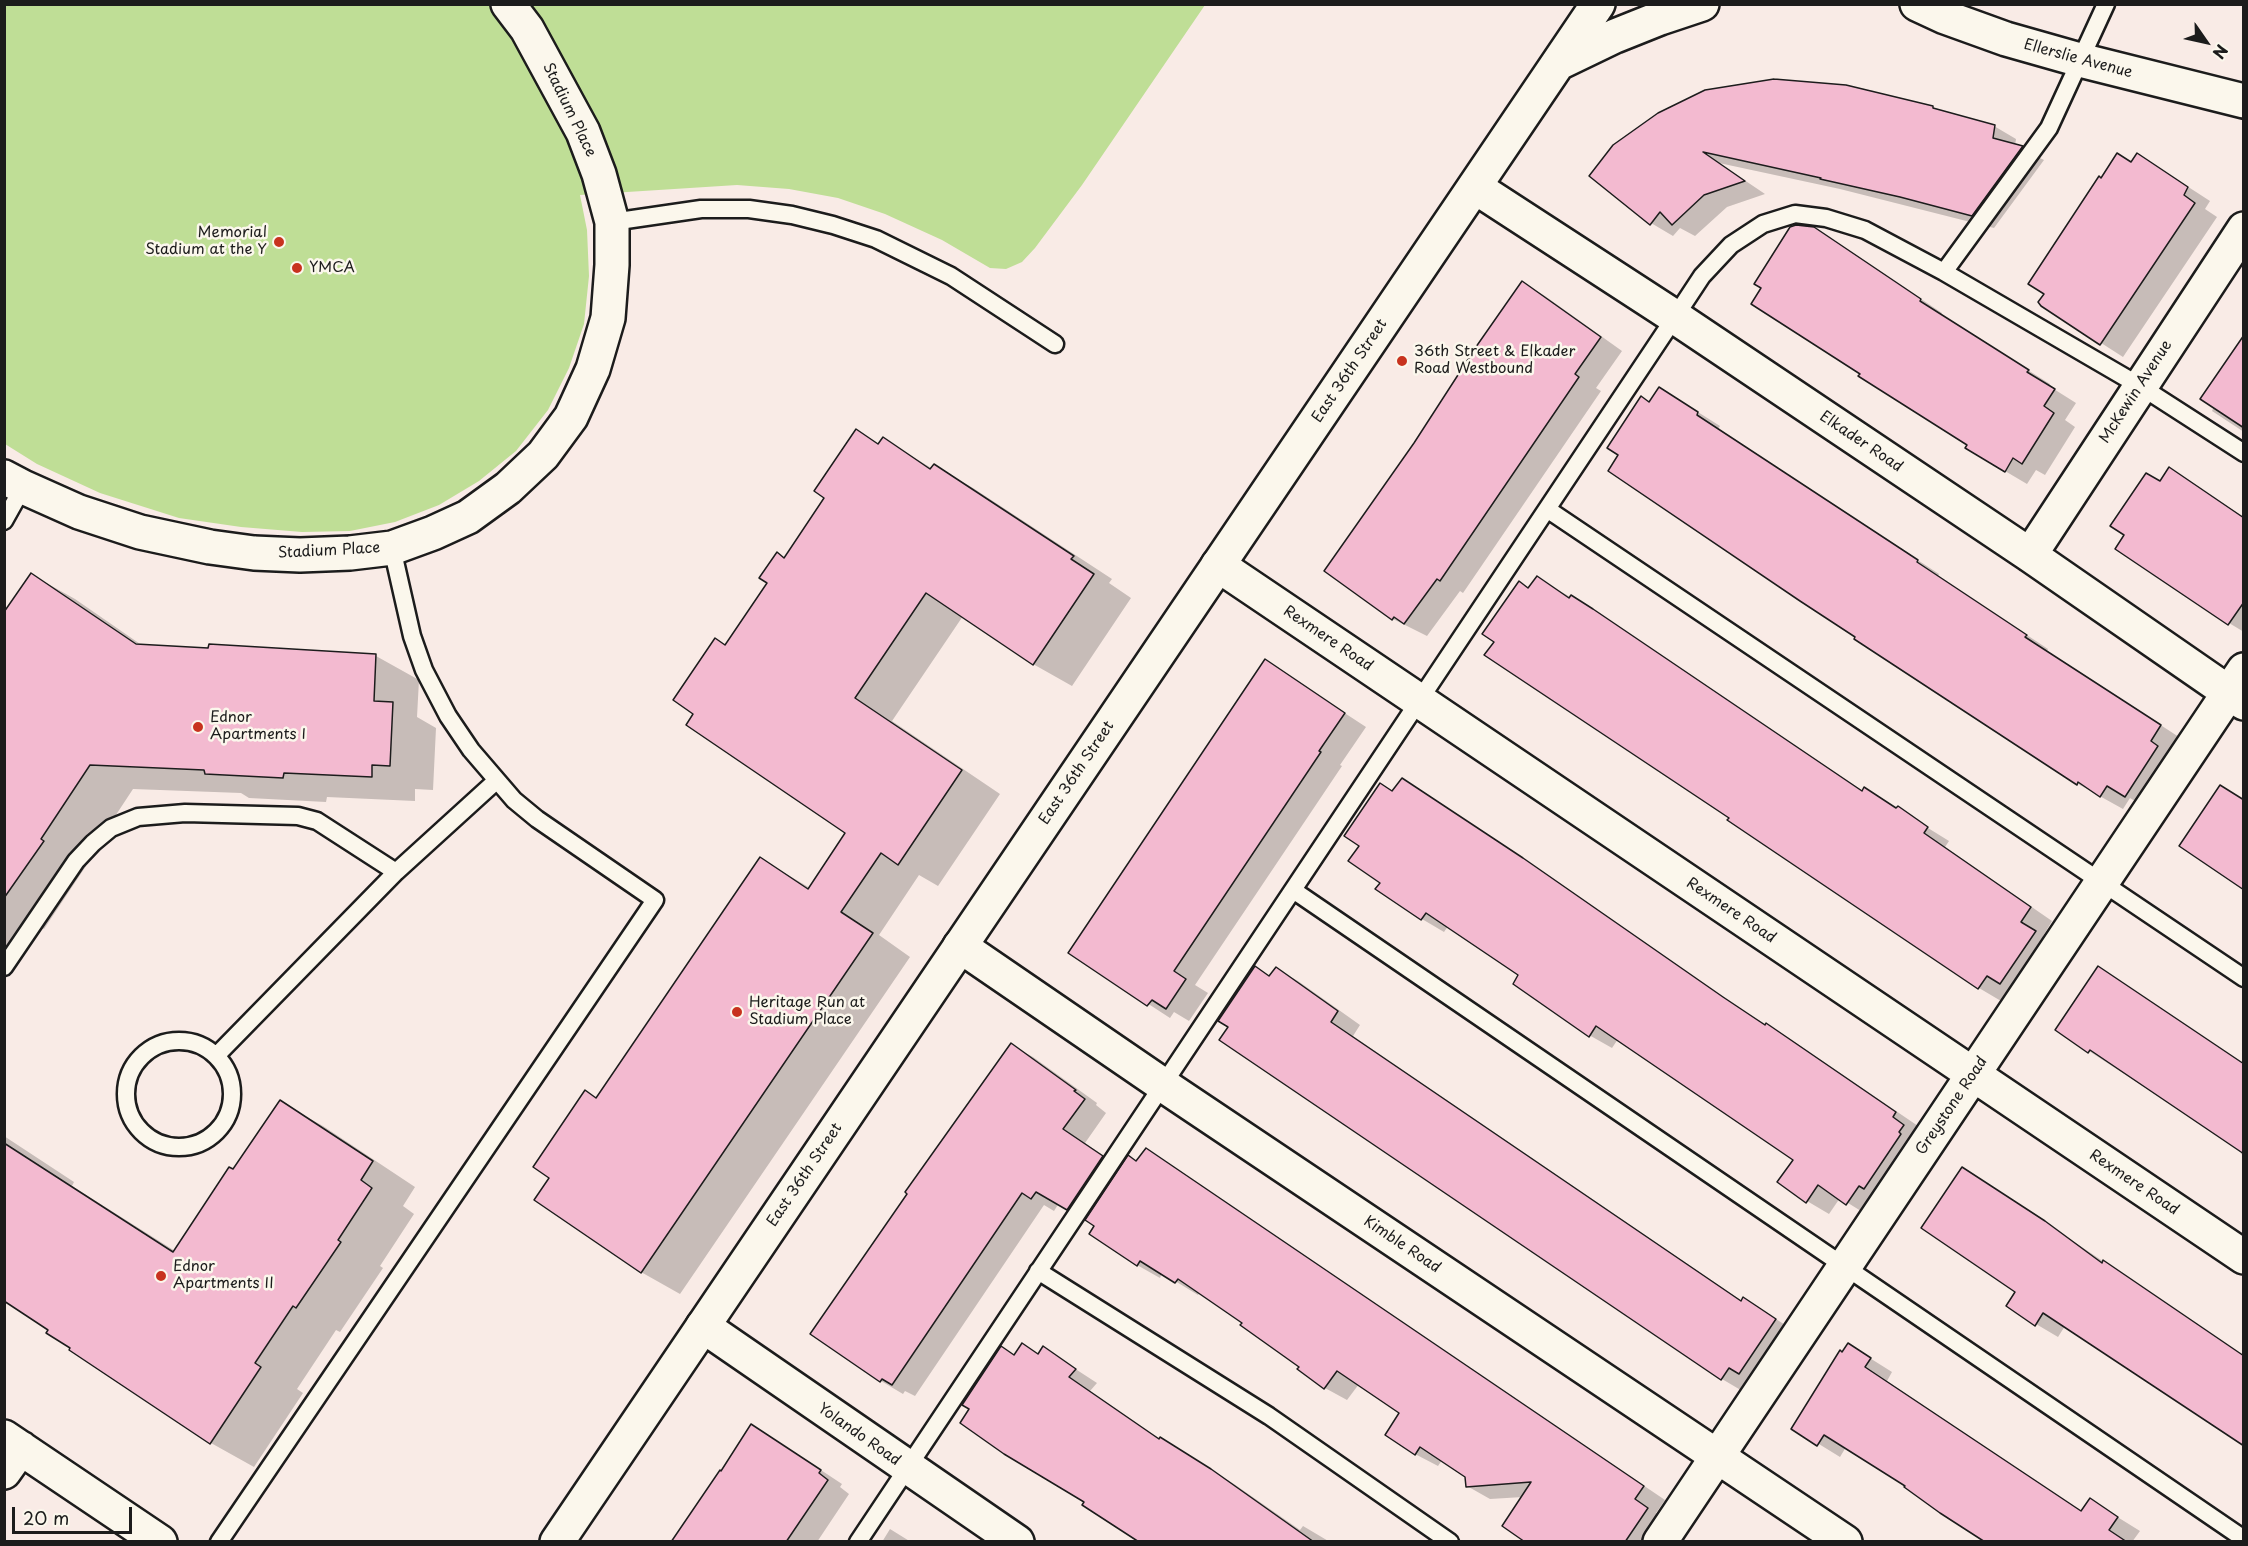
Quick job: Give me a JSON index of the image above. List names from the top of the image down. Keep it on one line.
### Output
{"streets":{"street":["Ellerslie Avenue","Stadium Place","East 36th Street","McKewin Avenue","Elkader Road","Rexmere Road","Greystone Road","Kimble Road","Yolando Road"]},"crossings":[["East 36th Street","Elkader Road"],["East 36th Street","Rexmere Road"],["East 36th Street","Kimble Road"],["East 36th Street","Yolando Road"],["McKewin Avenue","Elkader Road"],["Elkader Road","Greystone Road"],["Rexmere Road","Greystone Road"],["Greystone Road","Kimble Road"]],"places":["Memorial Stadium at the Y","YMCA","36th Street & Elkader Road Westbound","Ednor Apartments I","Heritage Run at Stadium Place","Ednor Apartments II"],"scale_bar":"20 m","north":"bottom right"}
